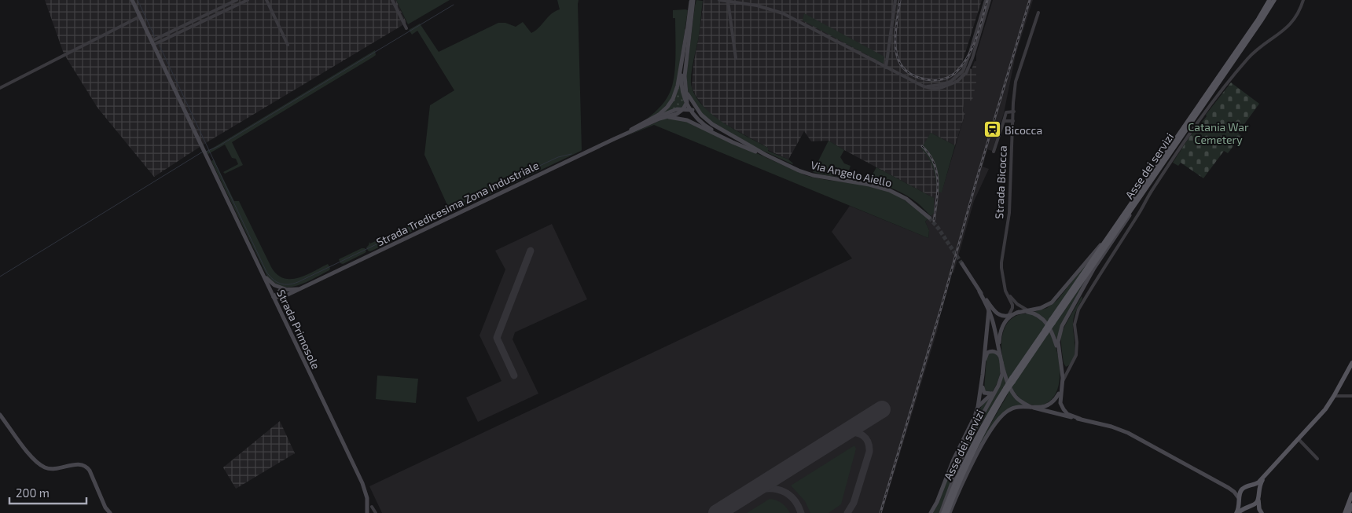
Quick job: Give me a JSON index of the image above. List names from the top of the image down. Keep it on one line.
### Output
{"streets":{"main road":["Asse dei servizi","Via Angelo Aiello","Strada Tredicesima Zona Industriale","Strada Primosole"],"street":["Strada Bicocca"]},"parks":["Catania War Cemetery"],"places":{"station":["Bicocca"]},"scale_bar":"200 m"}
